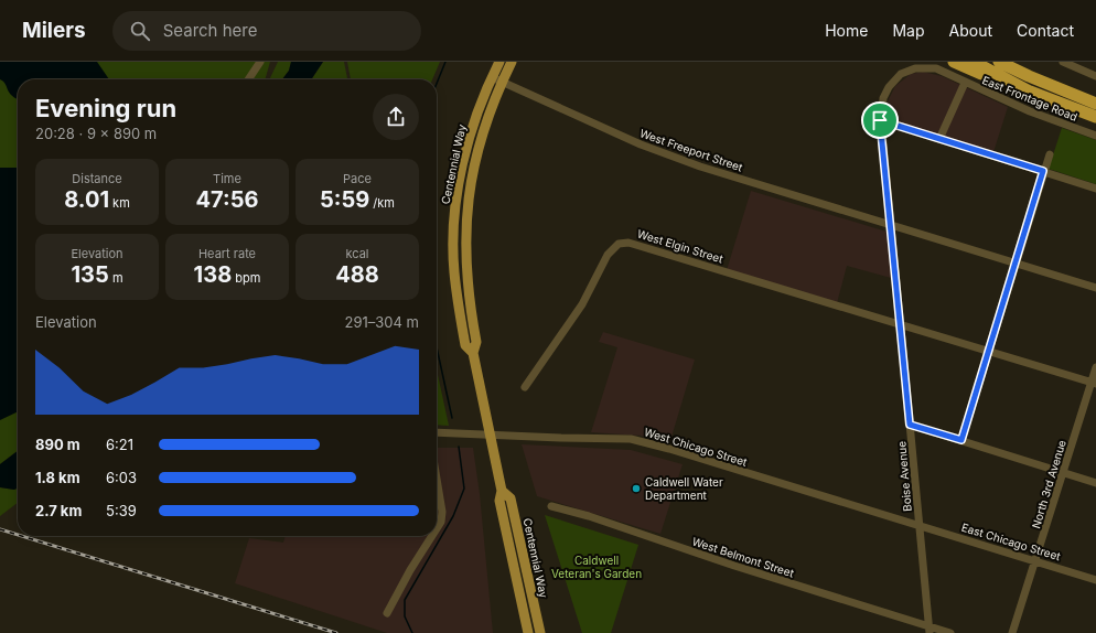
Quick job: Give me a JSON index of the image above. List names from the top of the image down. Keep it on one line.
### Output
{"streets":{"main road":["Centennial Way"],"street":["East Frontage Road","West Freeport Street","West Elgin Street","West Chicago Street","Boise Avenue","North 3rd Avenue","East Chicago Street","West Belmont Street"]},"crossings":[["East Frontage Road","Boise Avenue"],["West Freeport Street","Centennial Way"],["West Freeport Street","Boise Avenue"],["Centennial Way","West Chicago Street"],["West Elgin Street","Boise Avenue"],["West Chicago Street","Boise Avenue"],["West Chicago Street","East Chicago Street"],["Boise Avenue","East Chicago Street"],["Boise Avenue","West Belmont Street"],["North 3rd Avenue","East Chicago Street"]],"parks":["Caldwell Veteran's Garden"],"places":["Caldwell Water Department"],"page":{"header":"Milers","search":"Search here","nav":["Home","Map","About","Contact"],"heading":["Evening run","20:28 · 9 × 890 m"],"stats":[["Distance","8.01 km"],["Time","47:56"],["Pace","5:59 /km"],["Elevation","135 m"],["Heart rate","138 bpm"],["kcal","488"]],"chart":["Elevation","291–304 m"],"list":[{"name":"890 m","note":"6:21"},{"name":"1.8 km","note":"6:03"},{"name":"2.7 km","note":"5:39"}]}}
